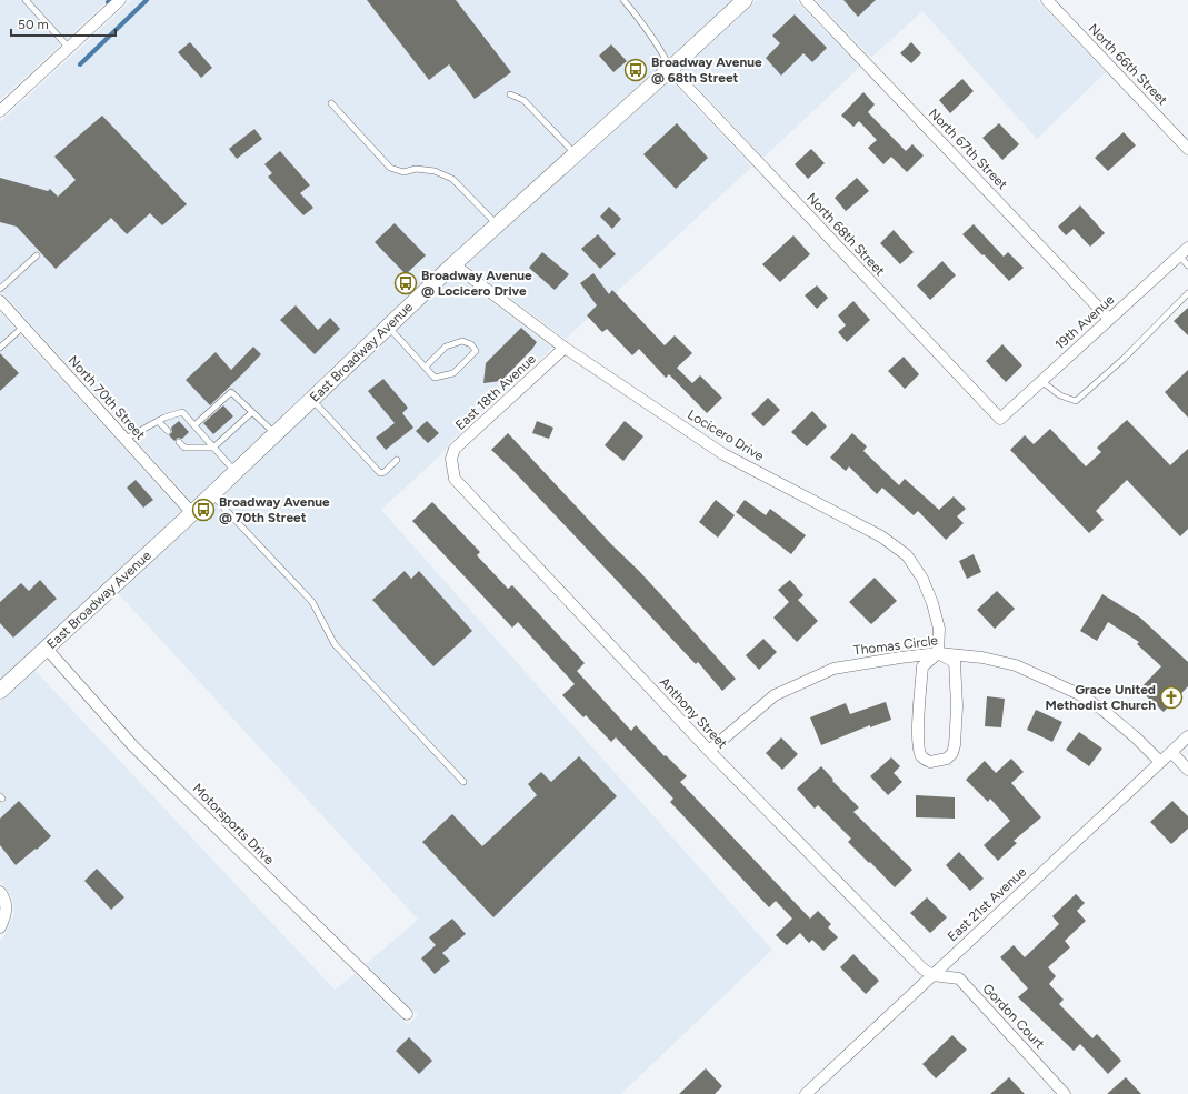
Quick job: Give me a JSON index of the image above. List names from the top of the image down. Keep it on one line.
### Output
{"streets":{"main road":["East Broadway Avenue"],"street":["North 66th Street","North 67th Street","North 68th Street","19th Avenue","East 18th Avenue","North 70th Street","Locicero Drive","Thomas Circle","Anthony Street","Motorsports Drive","East 21st Avenue","Gordon Court"]},"crossings":[["North 67th Street","19th Avenue"],["North 68th Street","19th Avenue"],["North 68th Street","East Broadway Avenue"],["East Broadway Avenue","North 70th Street"],["East Broadway Avenue","Locicero Drive"],["East Broadway Avenue","Motorsports Drive"],["East 18th Avenue","Locicero Drive"],["East 18th Avenue","Anthony Street"],["Locicero Drive","Thomas Circle"],["Thomas Circle","Anthony Street"],["Thomas Circle","East 21st Avenue"],["Anthony Street","East 21st Avenue"],["Anthony Street","Gordon Court"],["East 21st Avenue","Gordon Court"]],"places":{"bus stop":["Broadway Avenue @ 68th Street","Broadway Avenue @ Locicero Drive","Broadway Avenue @ 70th Street"],"church":["Grace United Methodist Church"]},"scale_bar":"50 m"}
